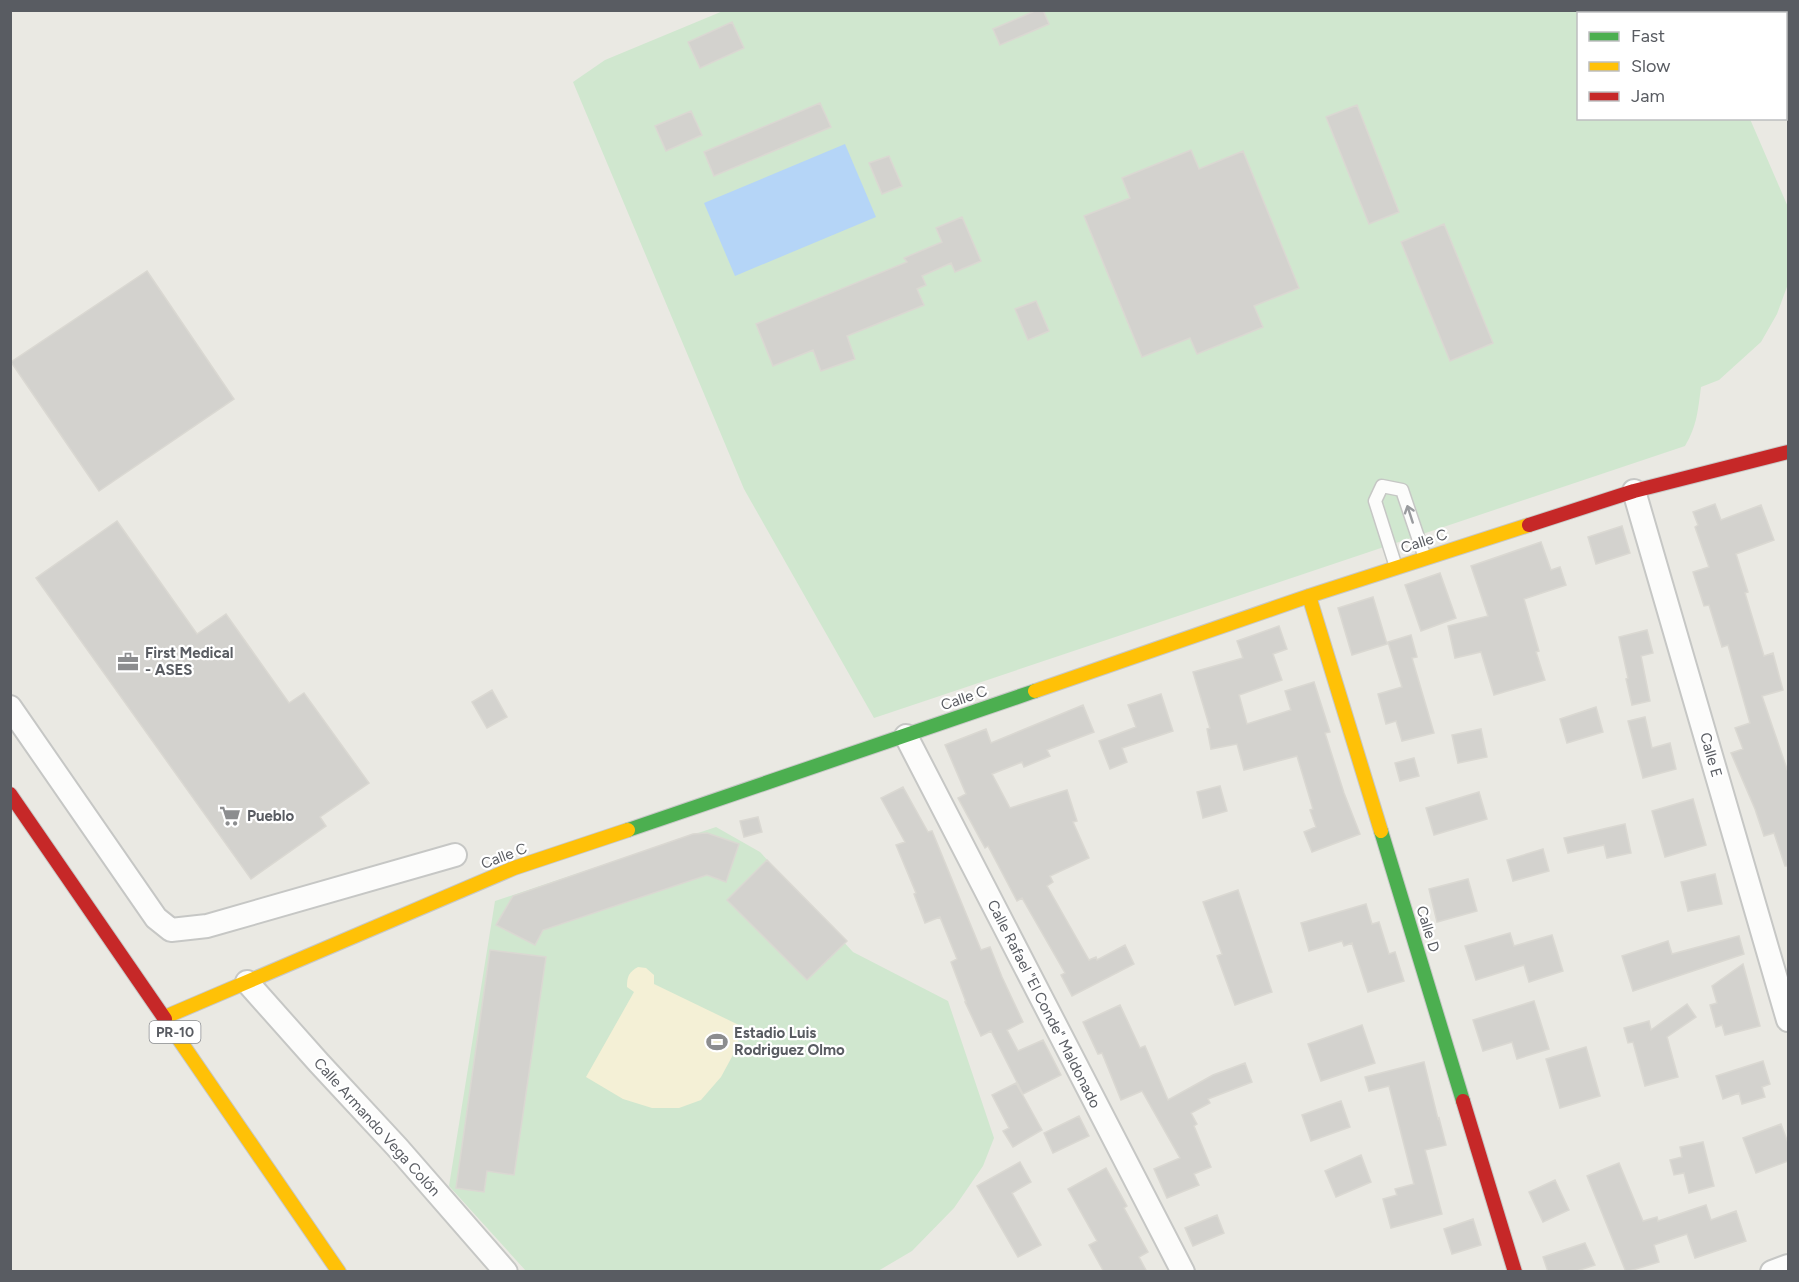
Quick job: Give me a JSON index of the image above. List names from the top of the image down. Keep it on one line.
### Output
{"streets":{"street":["Calle C","Calle E","Calle D","Calle Rafael \"El Conde\" Maldonado","PR-10","Calle Armando Vega Colón"]},"crossings":[["Calle C","Calle E"],["Calle C","Calle D"],["Calle C","Calle Rafael \"El Conde\" Maldonado"],["Calle C","PR-10"],["Calle C","Calle Armando Vega Colón"]],"places":{"office":["First Medical - ASES"],"supermarket":["Pueblo"],"sports":["Estadio Luis Rodriguez Olmo"]},"legend":["Fast","Slow","Jam"]}
